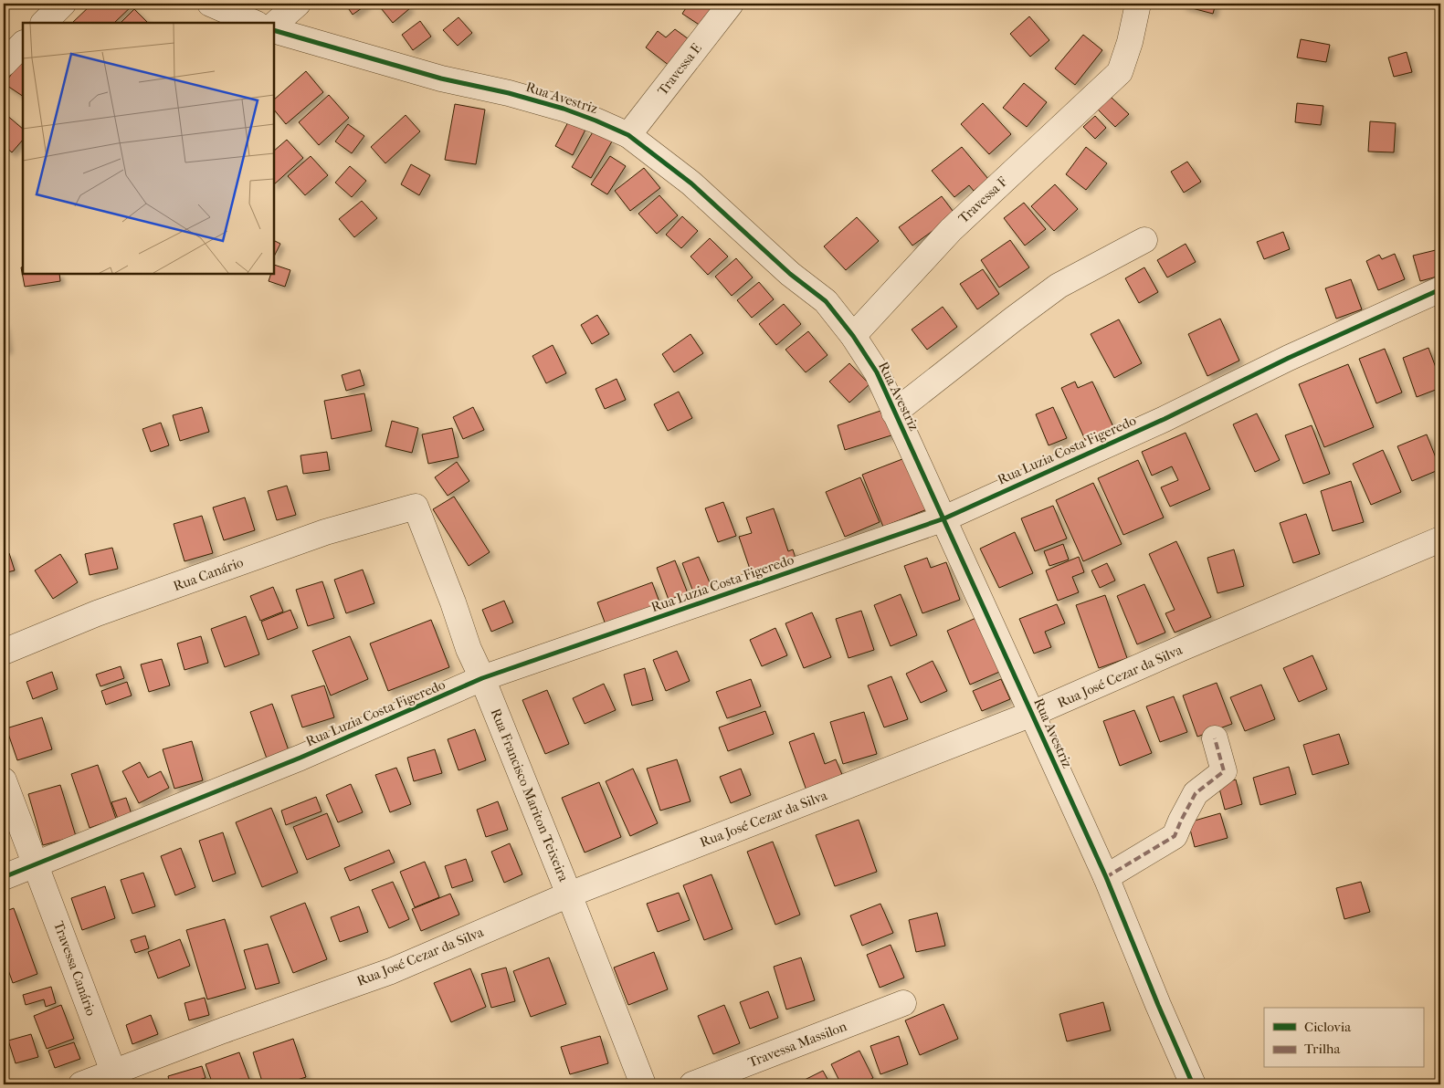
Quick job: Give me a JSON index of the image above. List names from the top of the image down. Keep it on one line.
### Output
{"streets":{"street":["Travessa E","Rua Avestriz","Travessa F","Rua Luzia Costa Figeredo","Rua Canário","Rua José Cezar da Silva","Rua Francisco Mariton Teixeira","Travessa Canário","Travessa Massilon"]},"crossings":[["Travessa E","Rua Avestriz"],["Rua Avestriz","Travessa F"],["Rua Avestriz","Rua Luzia Costa Figeredo"],["Rua Avestriz","Rua José Cezar da Silva"],["Rua Luzia Costa Figeredo","Rua Francisco Mariton Teixeira"],["Rua Luzia Costa Figeredo","Travessa Canário"],["Rua Canário","Rua Francisco Mariton Teixeira"],["Rua José Cezar da Silva","Rua Francisco Mariton Teixeira"],["Rua José Cezar da Silva","Travessa Canário"]],"legend":["Ciclovia","Trilha"]}
